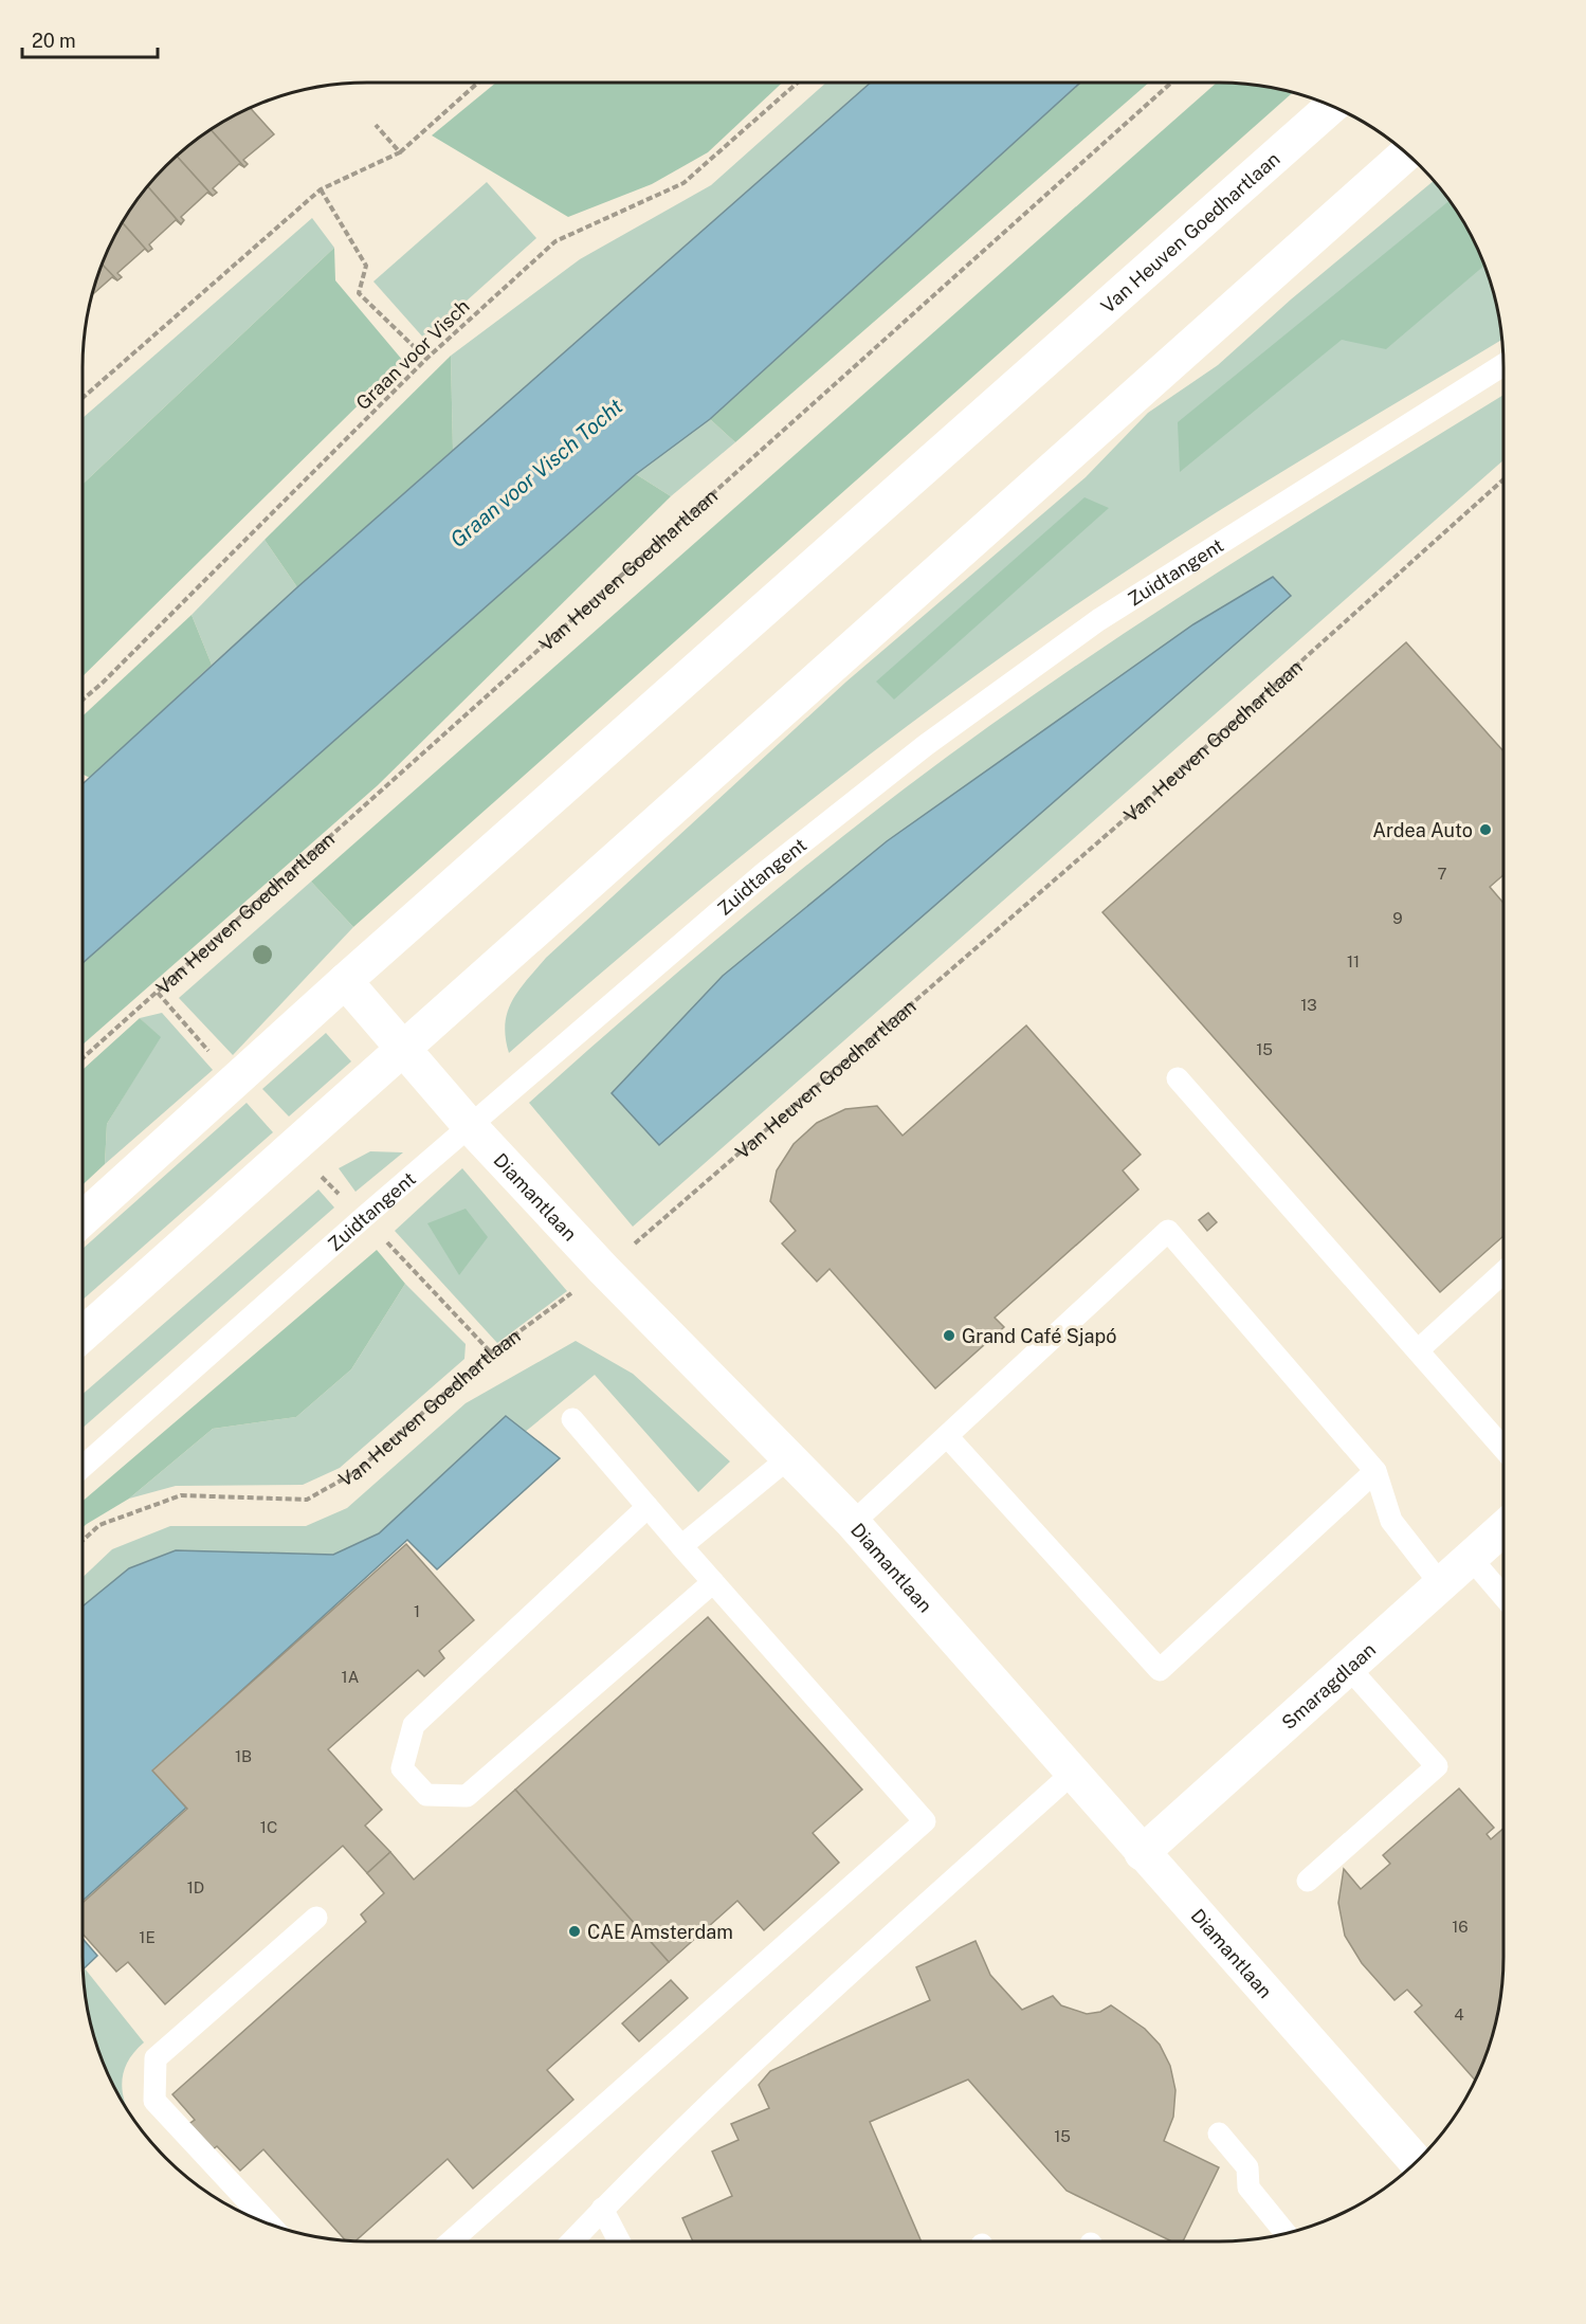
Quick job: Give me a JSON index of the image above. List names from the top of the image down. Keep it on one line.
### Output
{"streets":{"main road":["Van Heuven Goedhartlaan","Diamantlaan","Smaragdlaan"],"lane":["Zuidtangent"],"path":["Graan voor Visch"]},"crossings":[["Van Heuven Goedhartlaan","Diamantlaan"],["Zuidtangent","Diamantlaan"],["Diamantlaan","Smaragdlaan"]],"water":["Graan voor Visch Tocht"],"places":["Ardea Auto","Grand Café Sjapó","CAE Amsterdam"],"house_numbers":["7","9","11","13","15","1","1A","1B","1C","1D","16","1E","4","15"],"scale_bar":"20 m"}
